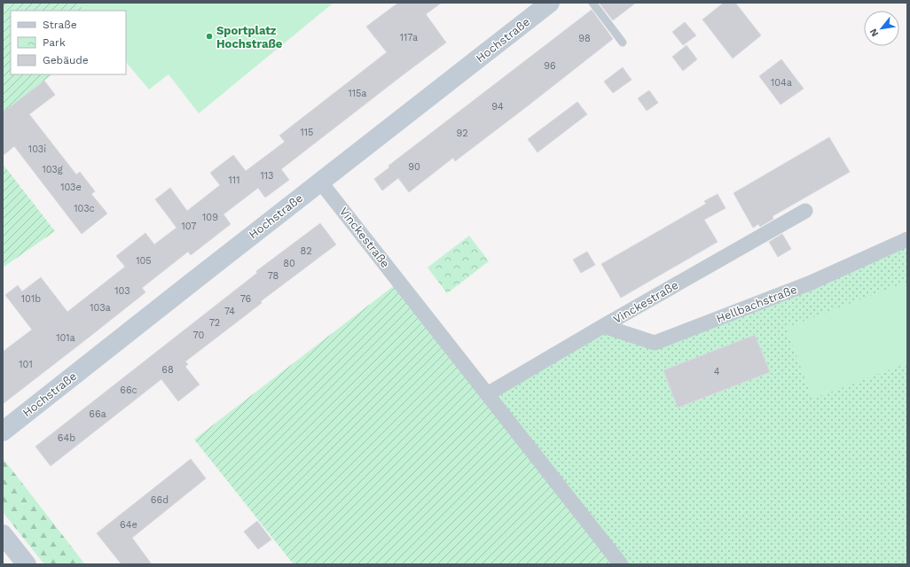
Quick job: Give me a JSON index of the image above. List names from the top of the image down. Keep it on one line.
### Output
{"streets":{"street":["Hochstraße","Vinckestraße","Hellbachstraße"]},"crossings":[["Hochstraße","Vinckestraße"],["Vinckestraße","Hellbachstraße"]],"places":["Sportplatz Hochstraße"],"house_numbers":["117a","98","96","104a","115a","94","115","92","103i","90","103g","113","111","103e","103c","109","107","82","105","80","78","103","101b","76","103a","74","72","70","101a","101","68","4","66c","66a","64b","66d","64e"],"legend":["Straße","Park","Gebäude"],"north":"bottom left"}
